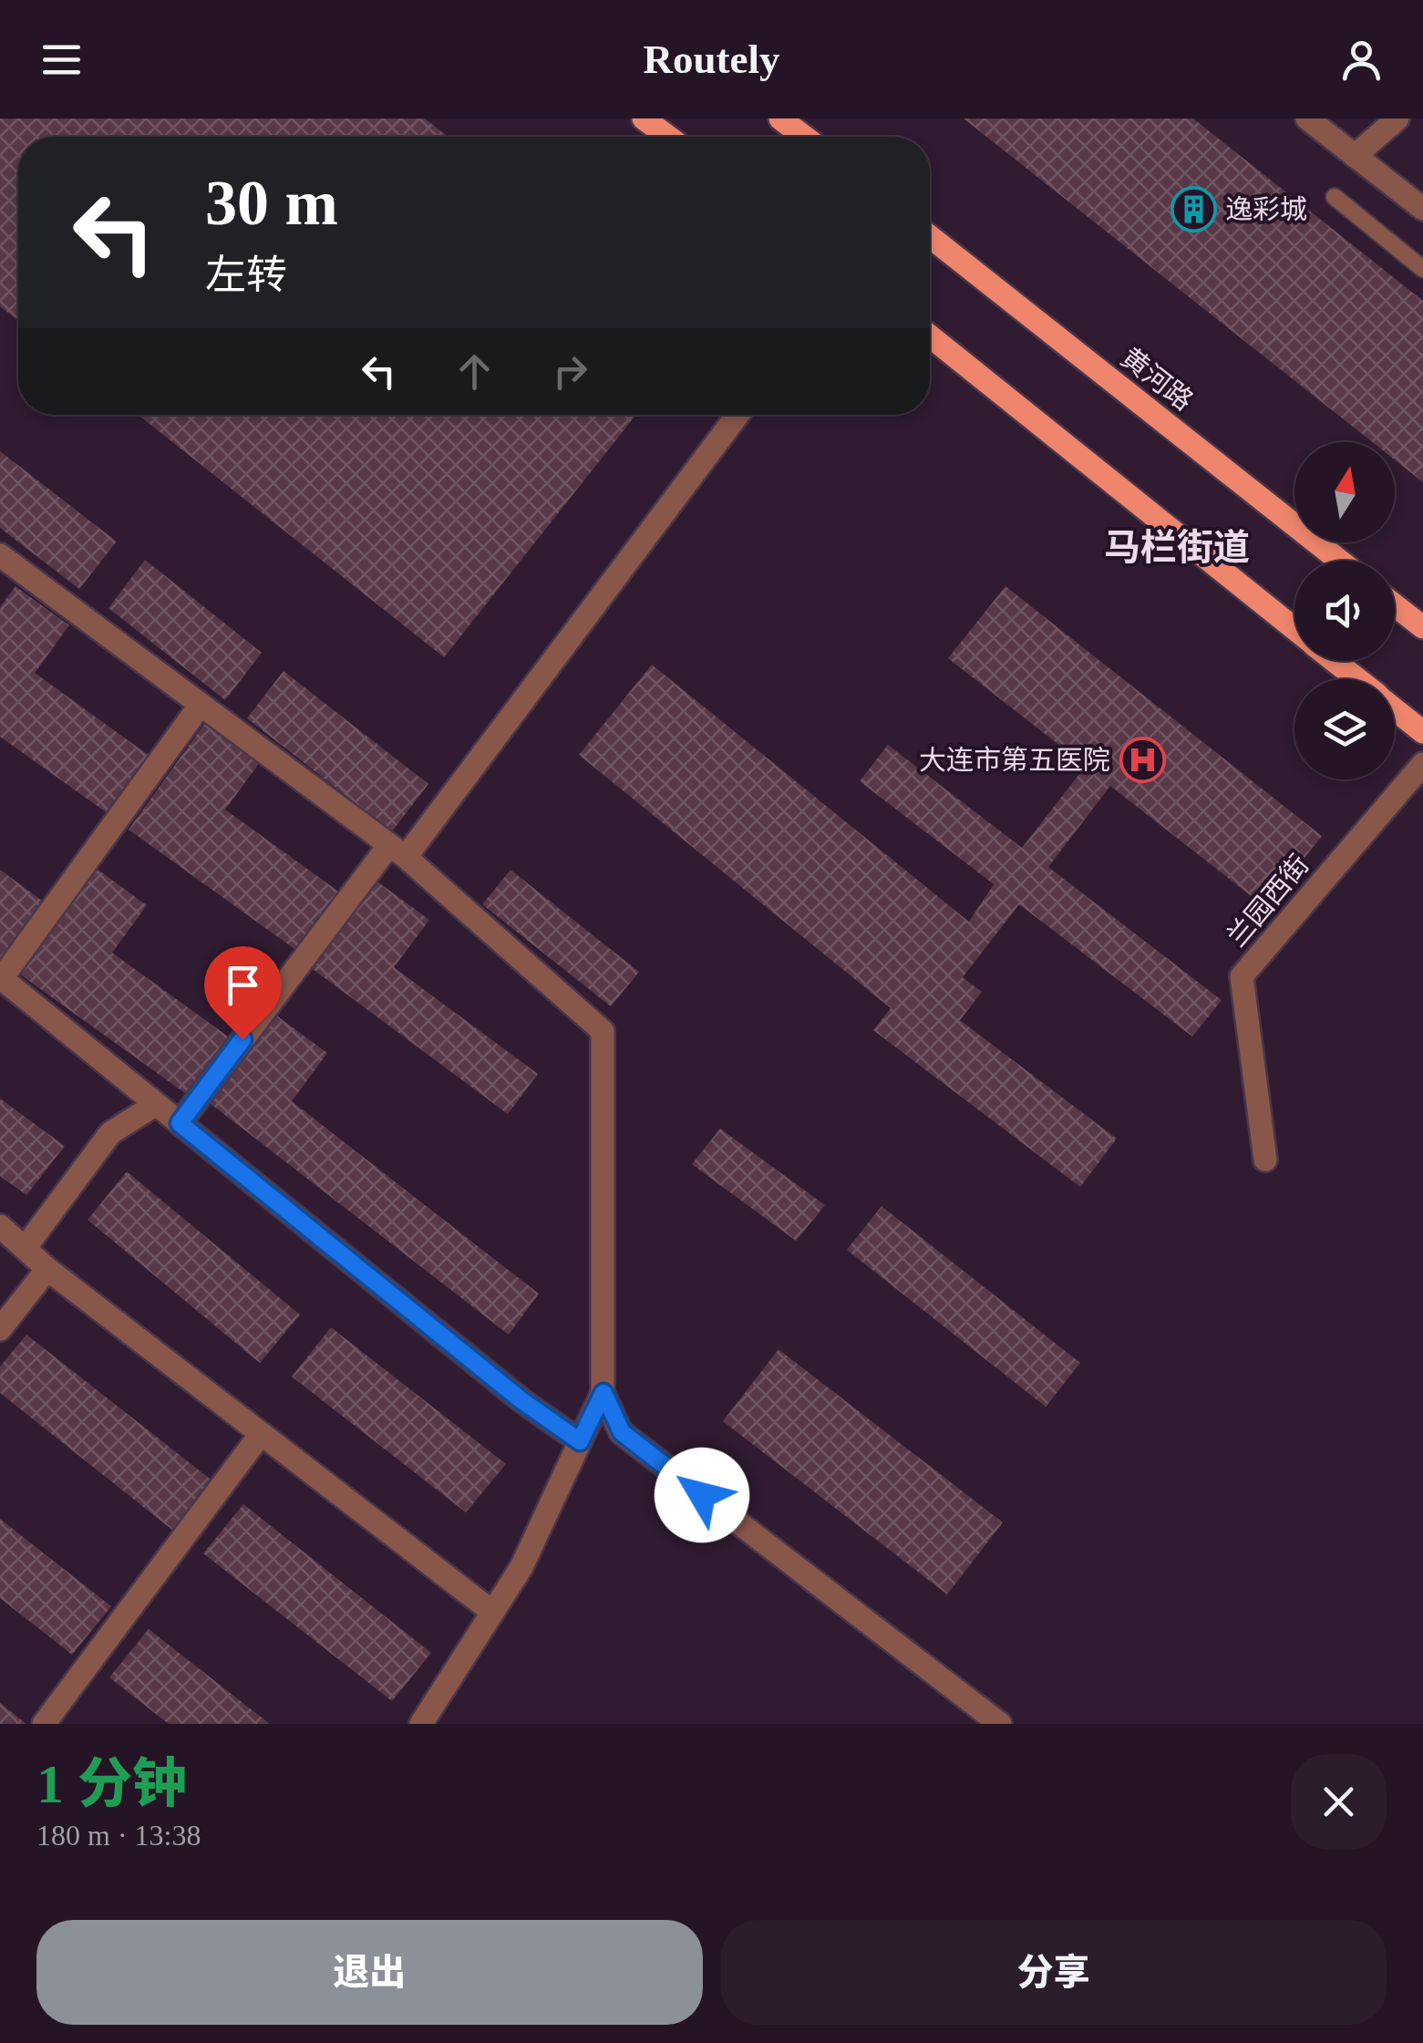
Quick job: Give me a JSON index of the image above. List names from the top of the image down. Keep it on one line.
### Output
{"streets":{"main road":["黄河路"],"street":["兰园西街"]},"districts":["马栏街道"],"places":{"building":["逸彩城"],"hospital":["大连市第五医院"]},"north":"top","page":{"header":"Routely","turn":["30 m","左转"],"heading":["1 分钟","180 m · 13:38"],"buttons":["退出","分享"]}}
